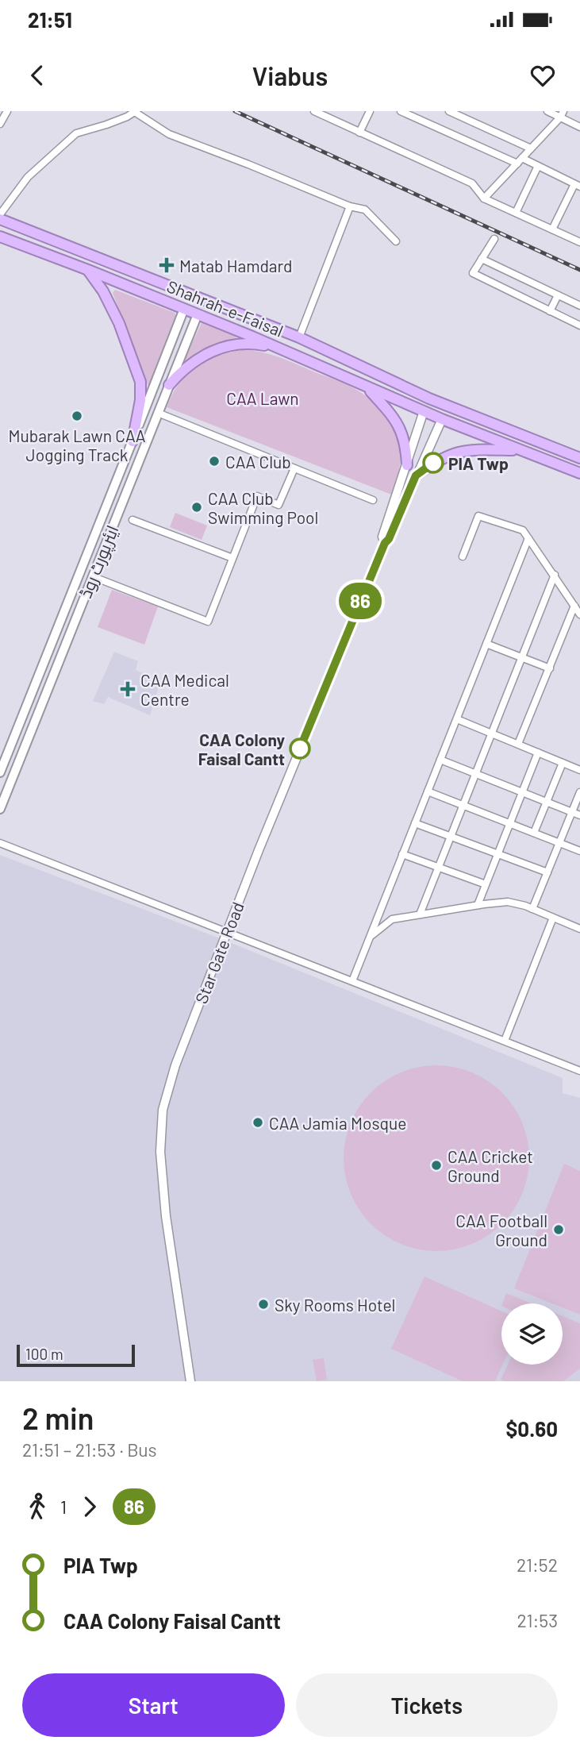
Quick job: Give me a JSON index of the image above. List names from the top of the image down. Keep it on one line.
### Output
{"streets":{"highway":["Shahrah-e-Faisal"],"main road":["ایئرپورٹ روڈ"],"street":["Star Gate Road"]},"crossings":[["Shahrah-e-Faisal","ایئرپورٹ روڈ"],["Shahrah-e-Faisal","Star Gate Road"]],"parks":["CAA Lawn"],"places":{"health":["Matab Hamdard","CAA Medical Centre"],"other":["Mubarak Lawn CAA Jogging Track","CAA Club","PIA Twp","CAA Club Swimming Pool","CAA Colony Faisal Cantt","CAA Jamia Mosque","CAA Cricket Ground","CAA Football Ground","Sky Rooms Hotel"]},"lines":["bus line 86"],"scale_bar":"100 m","page":{"status":"21:51","header":"Viabus","on_map":"86","scale":"100 m","heading":["2 min","21:51 – 21:53 · Bus","$0.60"],"legs":["1","86"],"list":[{"name":"PIA Twp","value":"21:52"},{"name":"CAA Colony Faisal Cantt","value":"21:53"}],"buttons":["Start","Tickets"]}}
